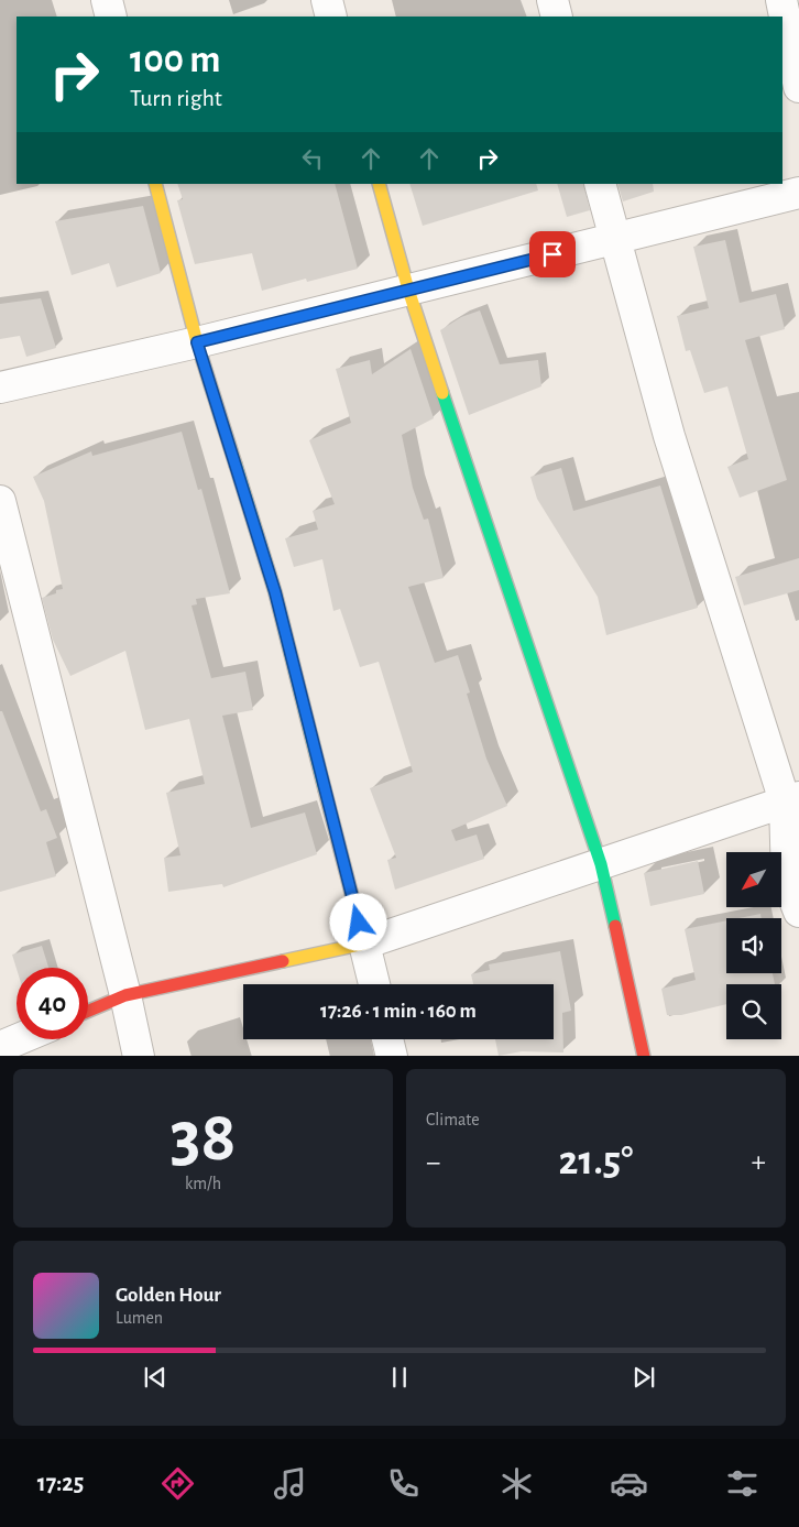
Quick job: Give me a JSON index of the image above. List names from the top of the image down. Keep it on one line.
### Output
{"north":"bottom left","page":{"turn":["100 m","Turn right"],"limit":"40","trip":"17:26 · 1 min · 160 m","tile":[["38","km/h"],"Climate"],"heat":["−","21.5°","+"],"song":["Golden Hour","Lumen"],"tabs":"17:25"}}
